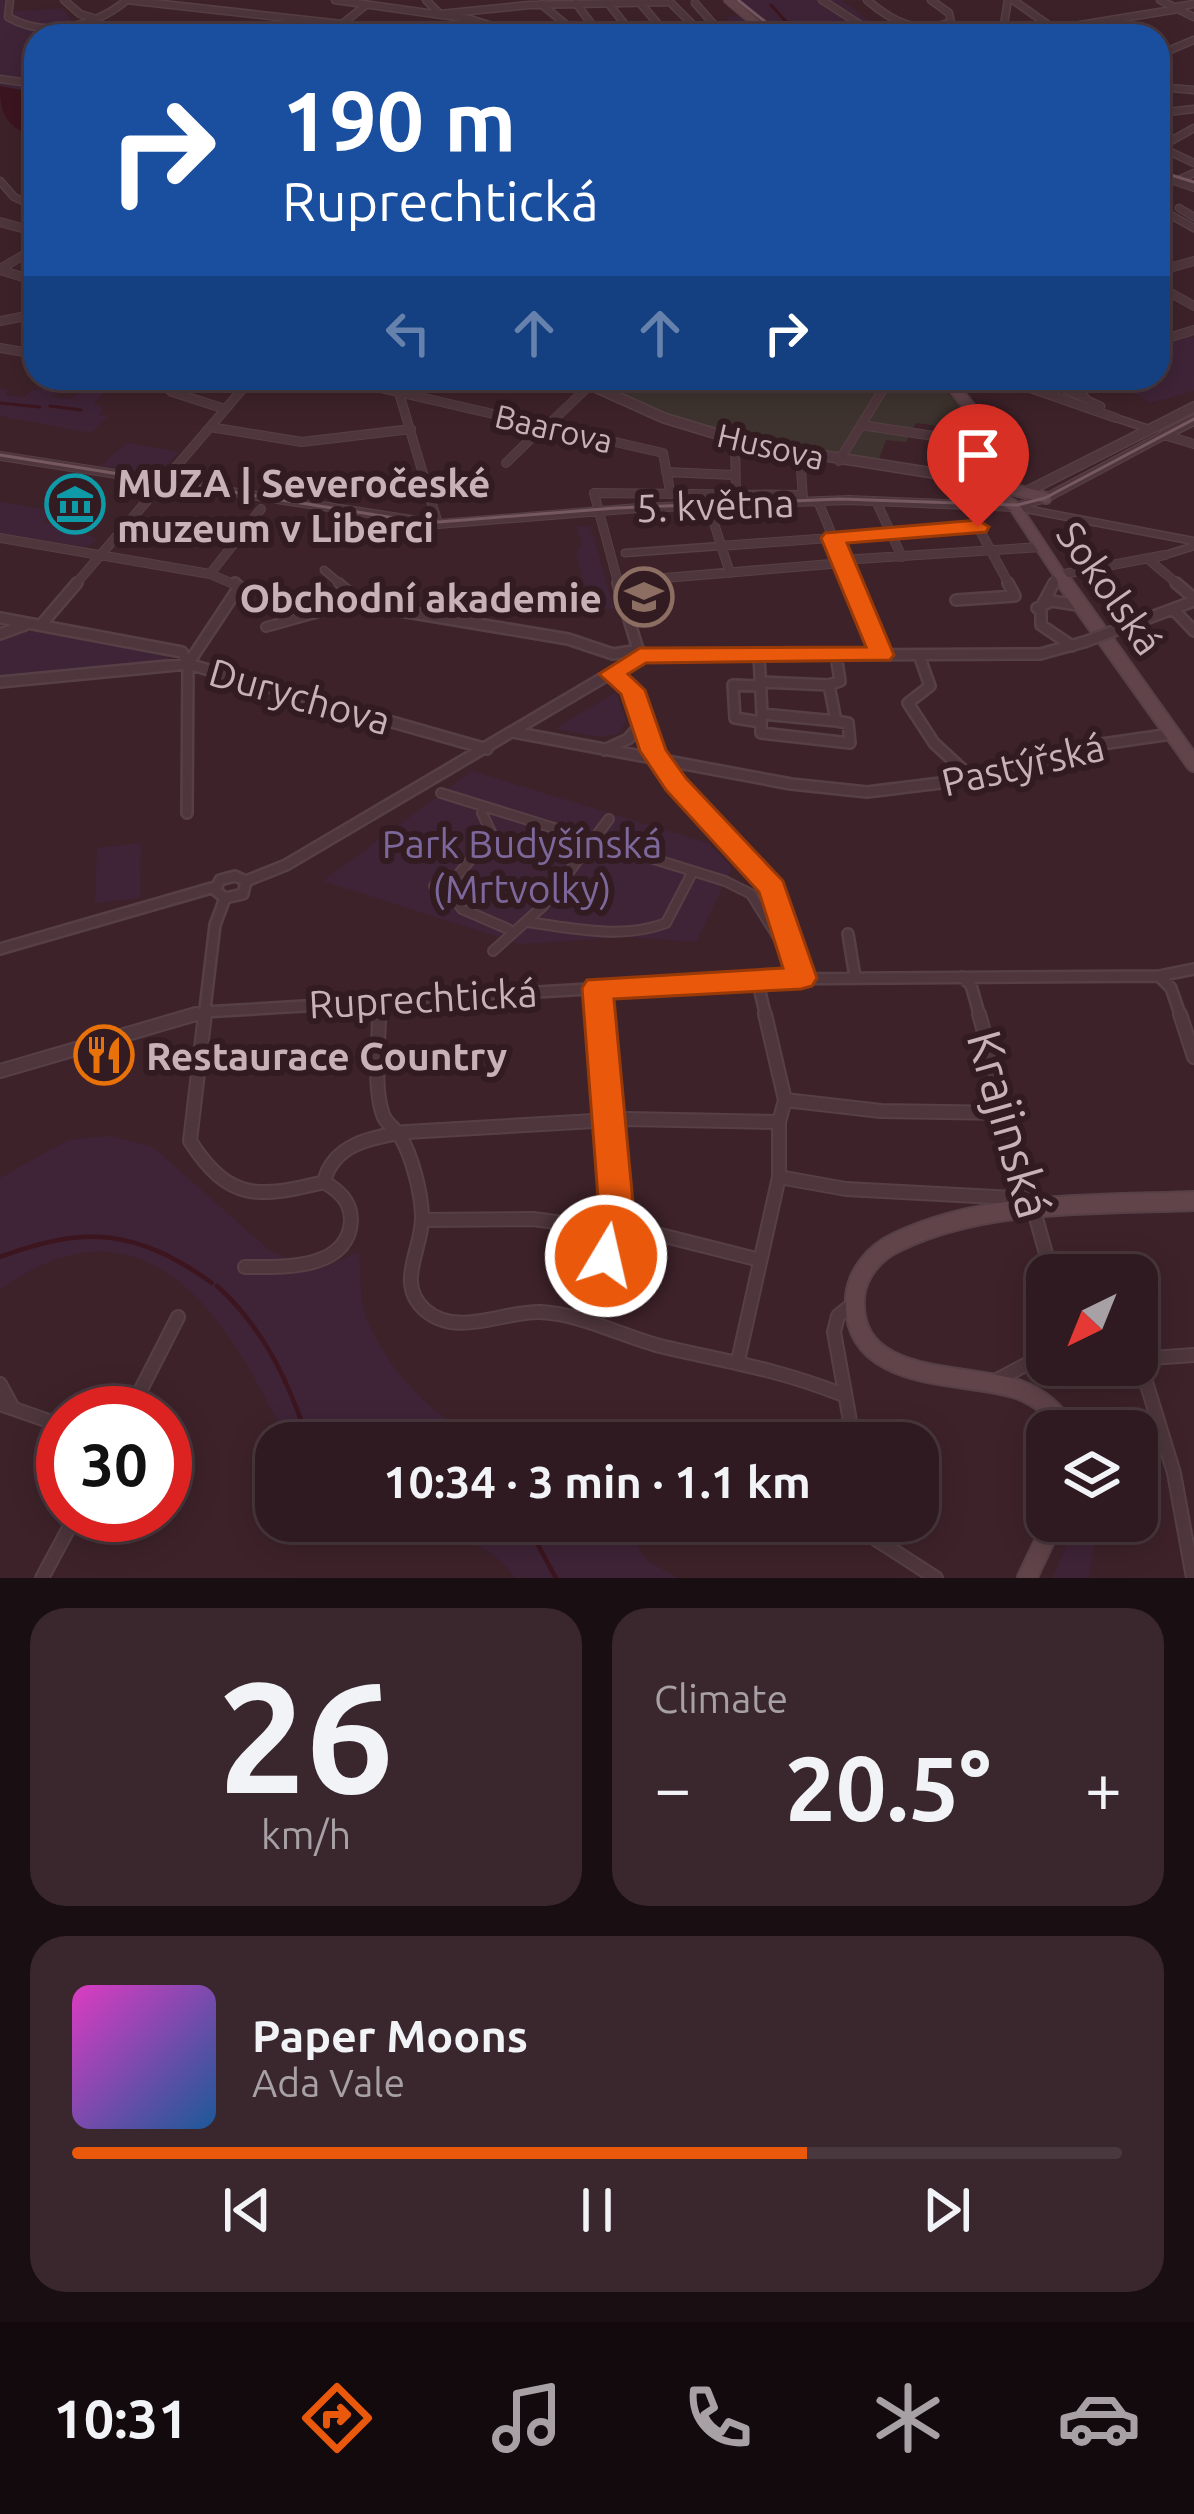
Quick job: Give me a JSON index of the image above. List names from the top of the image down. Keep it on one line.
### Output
{"streets":{"main road":["Sokolská"],"street":["Baarova","Husova","5. května","Durychova","Pastýřská","Ruprechtická","Krajinská"]},"crossings":[["5. května","Sokolská"],["Sokolská","Pastýřská"],["Ruprechtická","Krajinská"]],"parks":["Park Budyšínská (Mrtvolky)"],"places":{"museum":["MUZA | Severočeské muzeum v Liberci"],"school or university":["Obchodní akademie"],"restaurant":["Restaurace Country"]},"north":"bottom left","page":{"turn":["190 m","Ruprechtická"],"limit":"30","trip":"10:34 · 3 min · 1.1 km","tile":[["26","km/h"],"Climate"],"heat":["−","20.5°","+"],"song":["Paper Moons","Ada Vale"],"tabs":"10:31"}}
